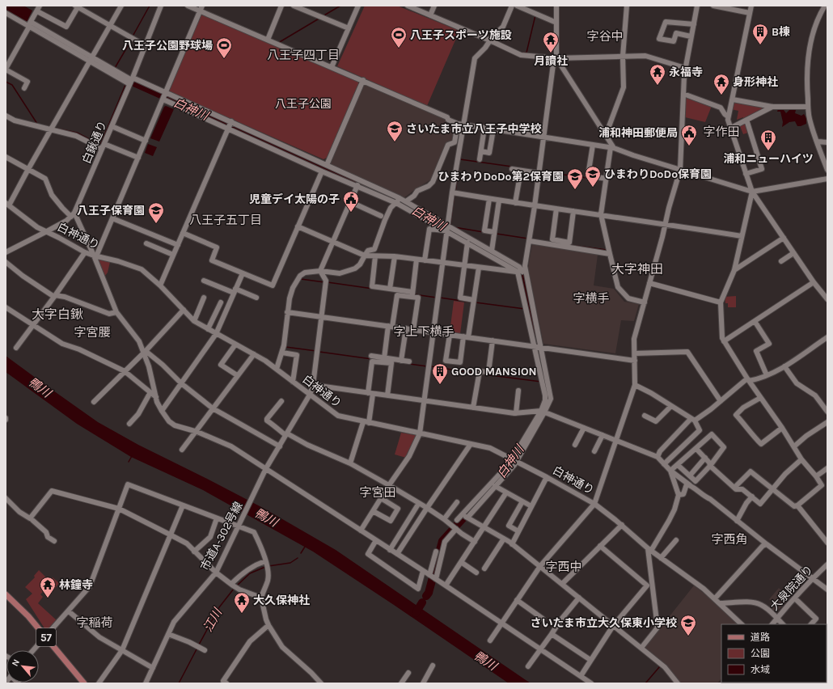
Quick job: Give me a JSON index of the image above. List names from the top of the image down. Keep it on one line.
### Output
{"streets":{"main road":["57"],"street":["白鍬通り","白神通り","市道A-302号線","大泉院通り"]},"crossings":[["白神通り","市道A-302号線"]],"districts":["字谷中","八王子四丁目","字作田","八王子五丁目","大字神田","字横手","大字白鍬","字上下横手","字宮腰","字宮田","字西角","字西中","字稲荷"],"water":["白神川","鴨川","江川"],"parks":["八王子公園"],"places":{"building":["B棟","浦和ニューハイツ","GOOD MANSION"],"sports":["八王子スポーツ施設","八王子公園野球場"],"temple":["月讀社","永福寺","身形神社","林鐘寺","大久保神社"],"school or university":["さいたま市立八王子中学校","ひまわりDoDo保育園","ひまわりDoDo第2保育園","八王子保育園","さいたま市立大久保東小学校"],"public building":["浦和神田郵便局","児童デイ太陽の子"]},"legend":["道路","公園","水域"],"north":"top left"}
